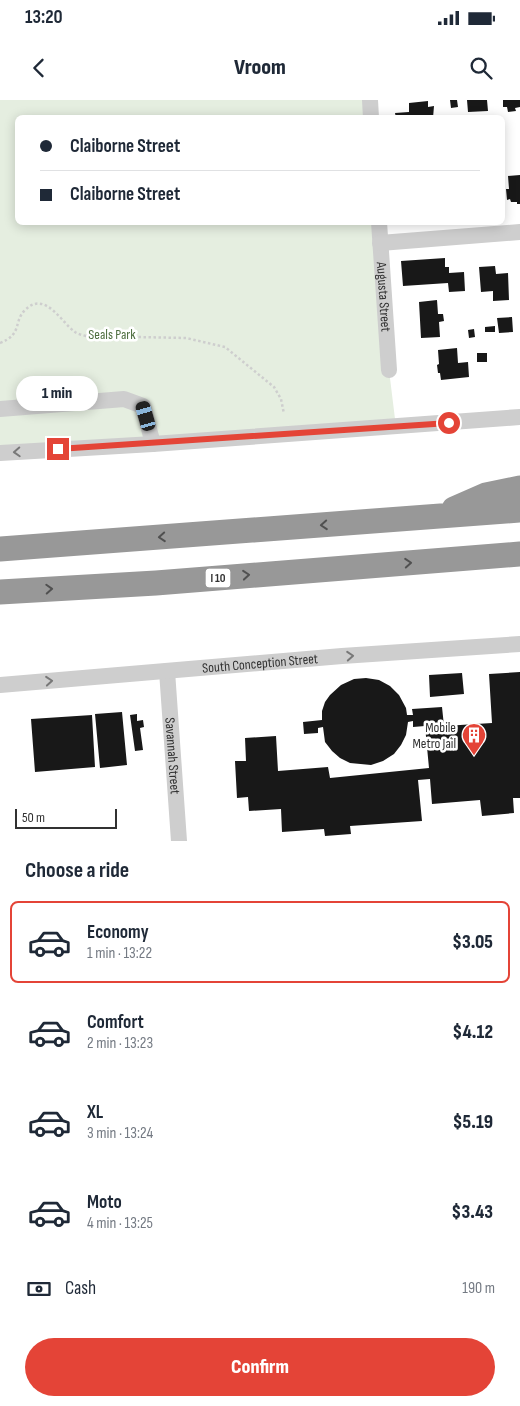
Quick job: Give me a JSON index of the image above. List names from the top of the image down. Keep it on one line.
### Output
{"streets":{"highway":["I 10"],"street":["Augusta Street","South Conception Street","Savannah Street"]},"crossings":[["South Conception Street","Savannah Street"]],"one_way":["South Conception Street"],"parks":["Seals Park"],"places":{"building":["Mobile Metro Jail"]},"scale_bar":"50 m","page":{"status":"13:20","header":"Vroom","banner":["Claiborne Street","Claiborne Street"],"bubble":"1 min","scale":"50 m","heading":"Choose a ride","list":[{"name":"Economy","note":"1 min · 13:22","value":"$3.05"},{"name":"Comfort","note":"2 min · 13:23","value":"$4.12"},{"name":"XL","note":"3 min · 13:24","value":"$5.19"},{"name":"Moto","note":"4 min · 13:25","value":"$3.43"}],"pay":["Cash","190 m"],"buttons":"Confirm"}}
